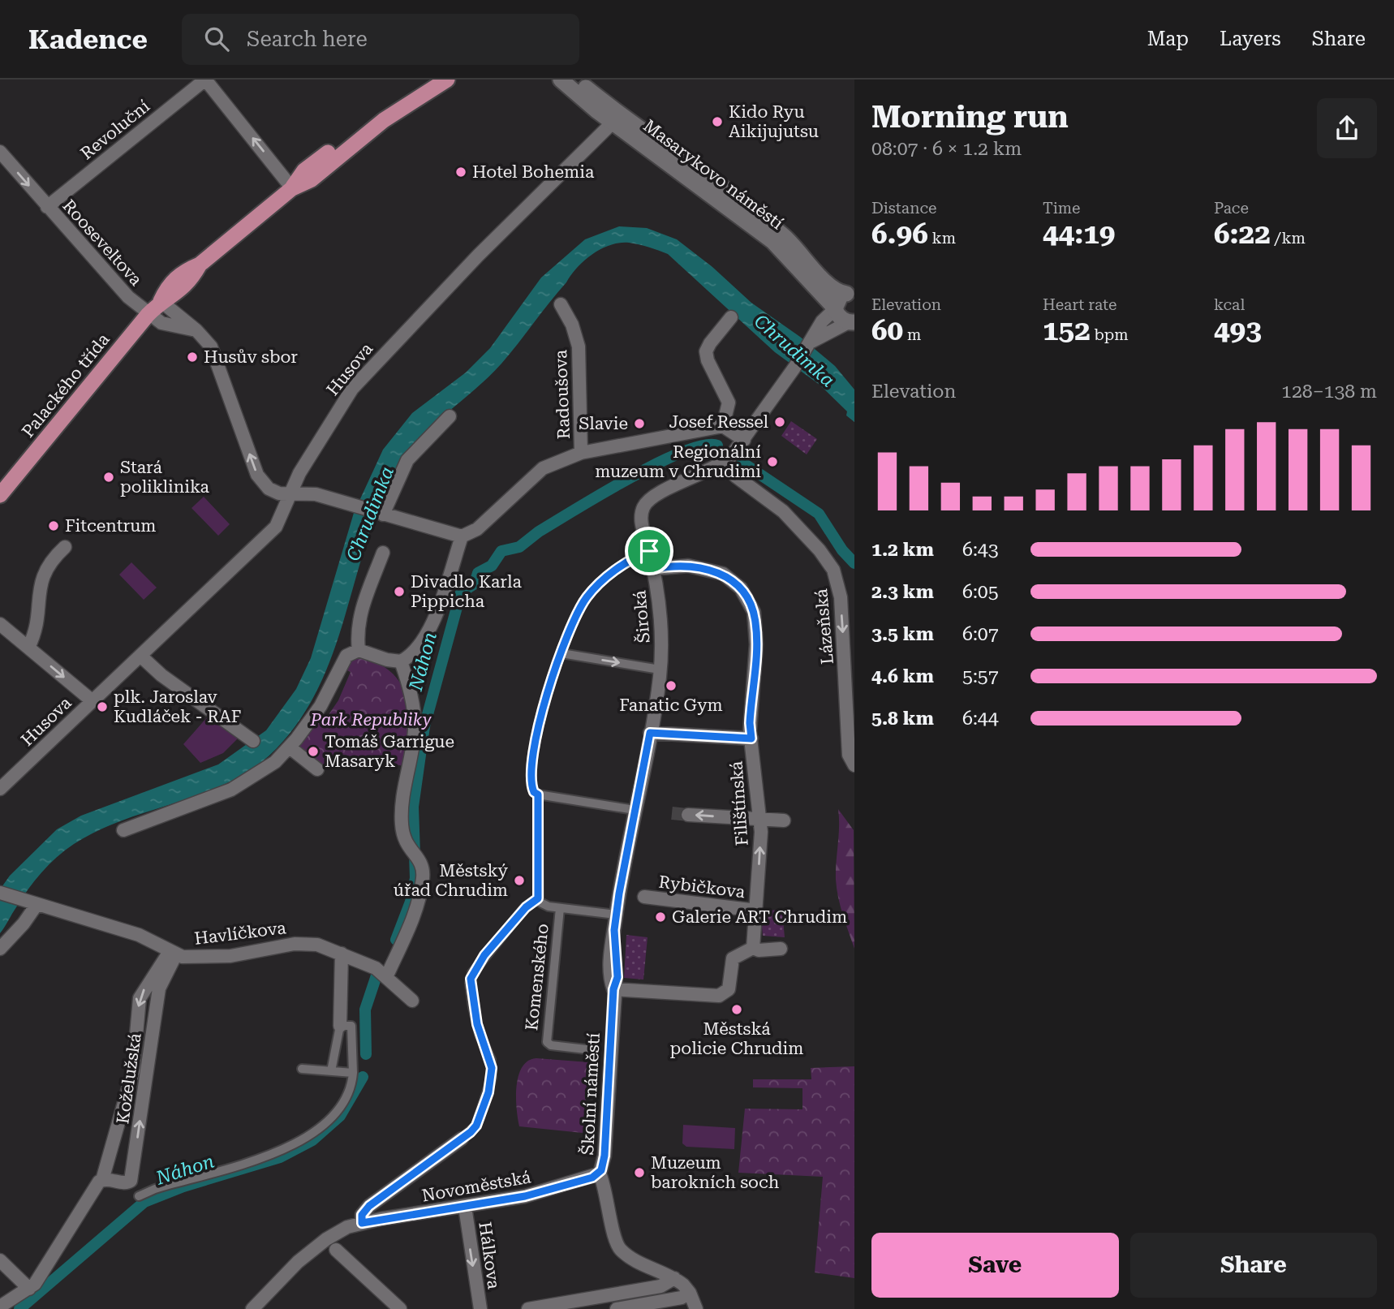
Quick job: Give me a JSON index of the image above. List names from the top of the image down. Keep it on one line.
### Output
{"streets":{"main road":["Masarykovo náměstí","Palackého třída"],"street":["Revoluční","Rooseveltova","Husova","Radoušova","Široká","Lázeňská","Filištínská","Rybičkova","Havlíčkova","Komenského","Koželužská","Školní náměstí","Novoměstská","Hálkova"]},"crossings":[["Revoluční","Rooseveltova"],["Masarykovo náměstí","Husova"],["Masarykovo náměstí","Široká"],["Rooseveltova","Palackého třída"],["Široká","Lázeňská"],["Široká","Filištínská"],["Široká","Školní náměstí"],["Filištínská","Rybičkova"],["Havlíčkova","Koželužská"],["Školní náměstí","Novoměstská"],["Novoměstská","Hálkova"]],"one_way":["Lázeňská","Hálkova"],"water":["Chrudimka","Náhon"],"parks":["Park Republiky"],"places":["Kido Ryu Aikijujutsu","Hotel Bohemia","Husův sbor","Josef Ressel","Slavie","Regionální muzeum v Chrudimi","Stará poliklinika","Fitcentrum","Divadlo Karla Pippicha","Fanatic Gym","plk. Jaroslav Kudláček - RAF","Tomáš Garrigue Masaryk","Městský úřad Chrudim","Galerie ART Chrudim","Městská policie Chrudim","Muzeum barokních soch"],"page":{"header":"Kadence","search":"Search here","nav":["Map","Layers","Share"],"heading":["Morning run","08:07 · 6 × 1.2 km"],"stats":[["Distance","6.96 km"],["Time","44:19"],["Pace","6:22 /km"],["Elevation","60 m"],["Heart rate","152 bpm"],["kcal","493"]],"chart":["Elevation","128–138 m"],"list":[{"name":"1.2 km","note":"6:43"},{"name":"2.3 km","note":"6:05"},{"name":"3.5 km","note":"6:07"},{"name":"4.6 km","note":"5:57"},{"name":"5.8 km","note":"6:44"}],"buttons":["Save","Share"]}}
